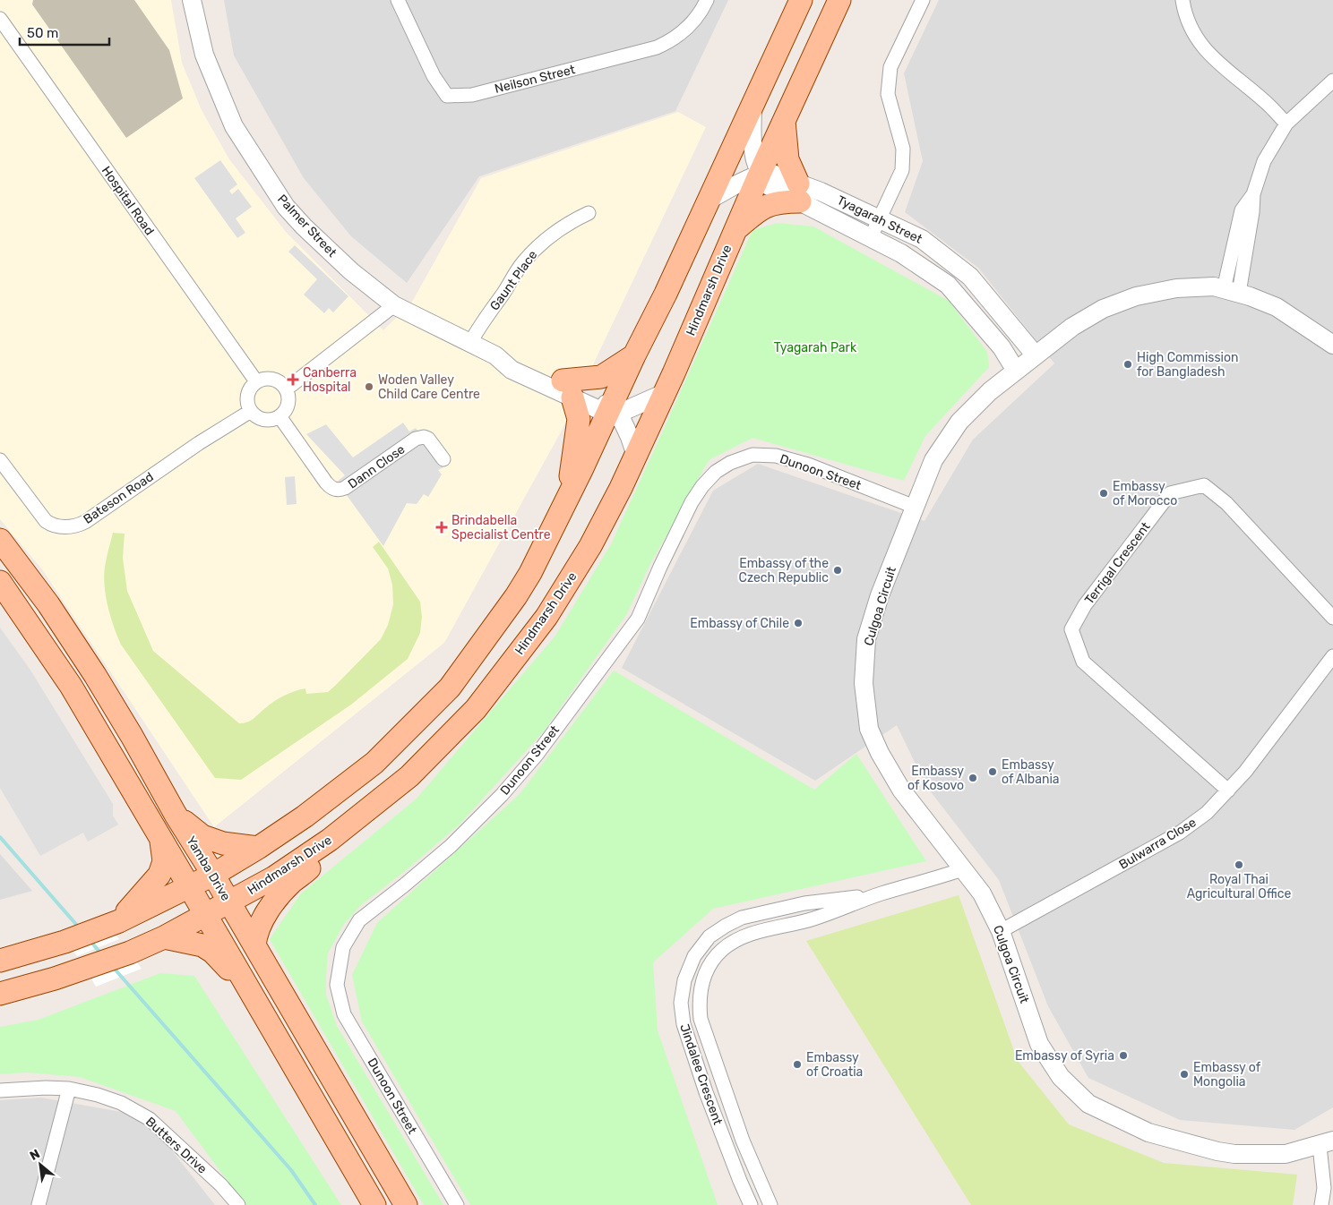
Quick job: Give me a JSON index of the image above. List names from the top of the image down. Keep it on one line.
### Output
{"streets":{"main road":["Hindmarsh Drive","Yamba Drive"],"street":["Neilson Street","Hospital Road","Tyagarah Street","Palmer Street","Gaunt Place","Dann Close","Dunoon Street","Bateson Road","Terrigal Crescent","Culgoa Circuit","Bulwarra Close","Jindalee Crescent","Butters Drive"]},"crossings":[["Hospital Road","Dann Close"],["Hospital Road","Bateson Road"],["Tyagarah Street","Hindmarsh Drive"],["Tyagarah Street","Culgoa Circuit"],["Palmer Street","Gaunt Place"],["Palmer Street","Hindmarsh Drive"],["Hindmarsh Drive","Yamba Drive"],["Dann Close","Bateson Road"],["Dunoon Street","Culgoa Circuit"],["Terrigal Crescent","Bulwarra Close"],["Culgoa Circuit","Bulwarra Close"],["Culgoa Circuit","Jindalee Crescent"]],"parks":["Tyagarah Park"],"places":{"other":["High Commission for Bangladesh","Woden Valley Child Care Centre","Embassy of Morocco","Embassy of the Czech Republic","Embassy of Chile","Embassy of Albania","Embassy of Kosovo","Royal Thai Agricultural Office","Embassy of Syria","Embassy of Croatia","Embassy of Mongolia"],"health":["Canberra Hospital","Brindabella Specialist Centre"]},"scale_bar":"50 m","north":"top left"}
